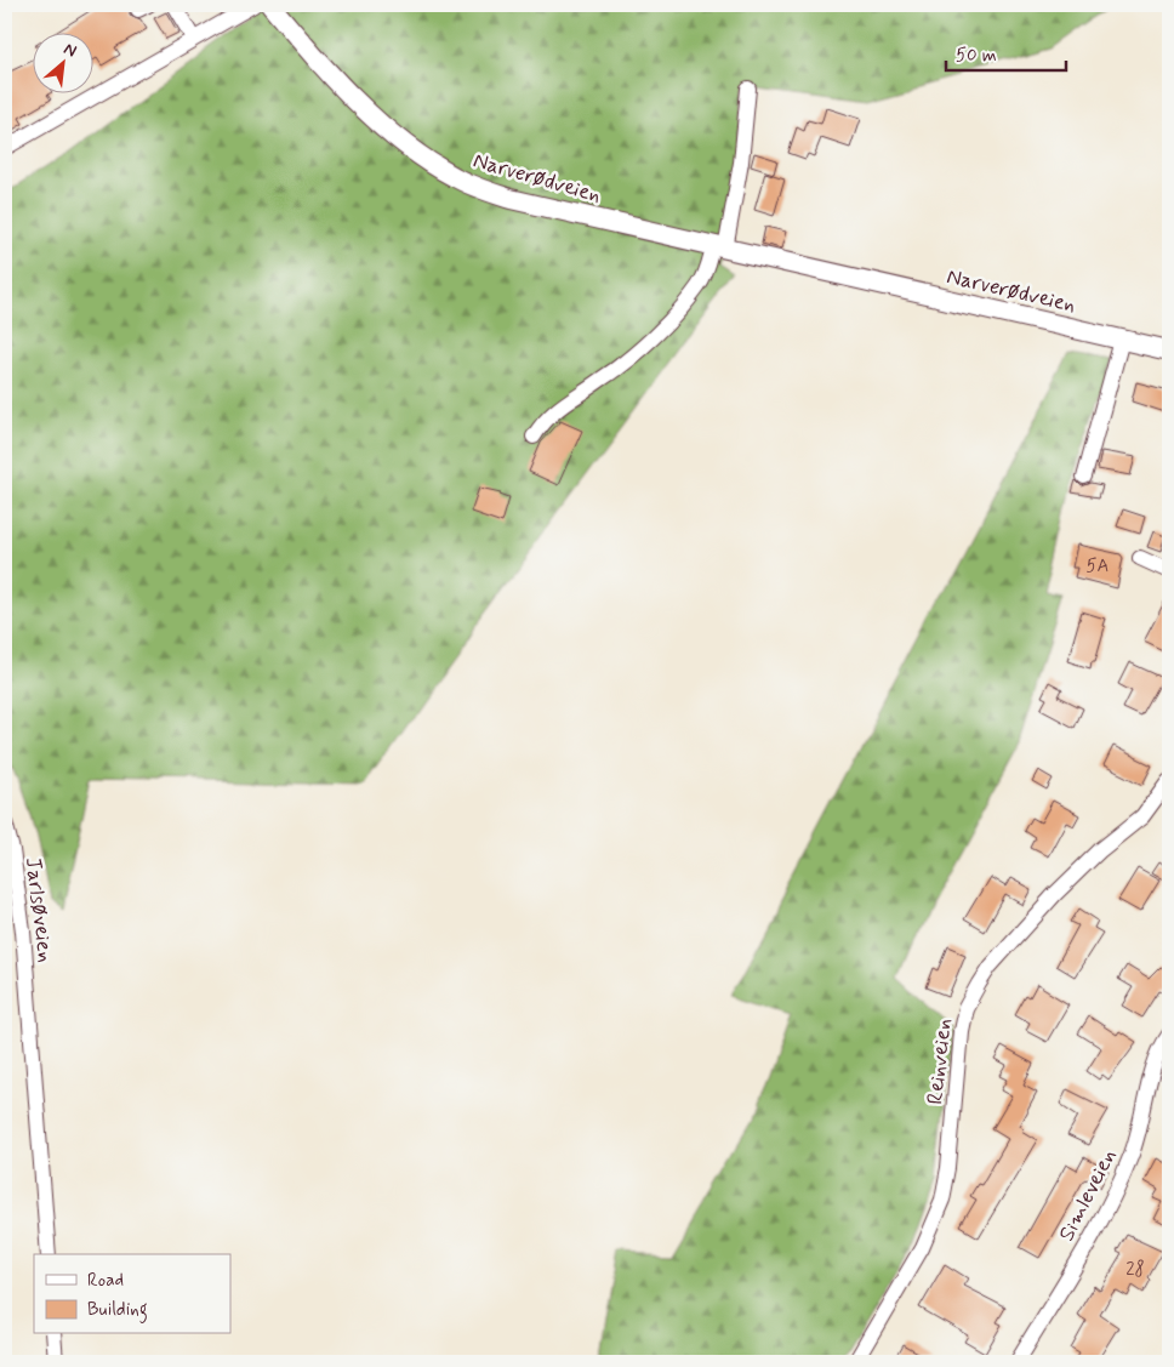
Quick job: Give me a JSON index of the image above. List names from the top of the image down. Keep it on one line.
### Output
{"streets":{"main road":["Narverødveien"],"street":["Jarlsøveien","Reinveien","Simleveien"]},"house_numbers":["5A","28"],"legend":["Road","Building"],"scale_bar":"50 m","north":"top right"}
